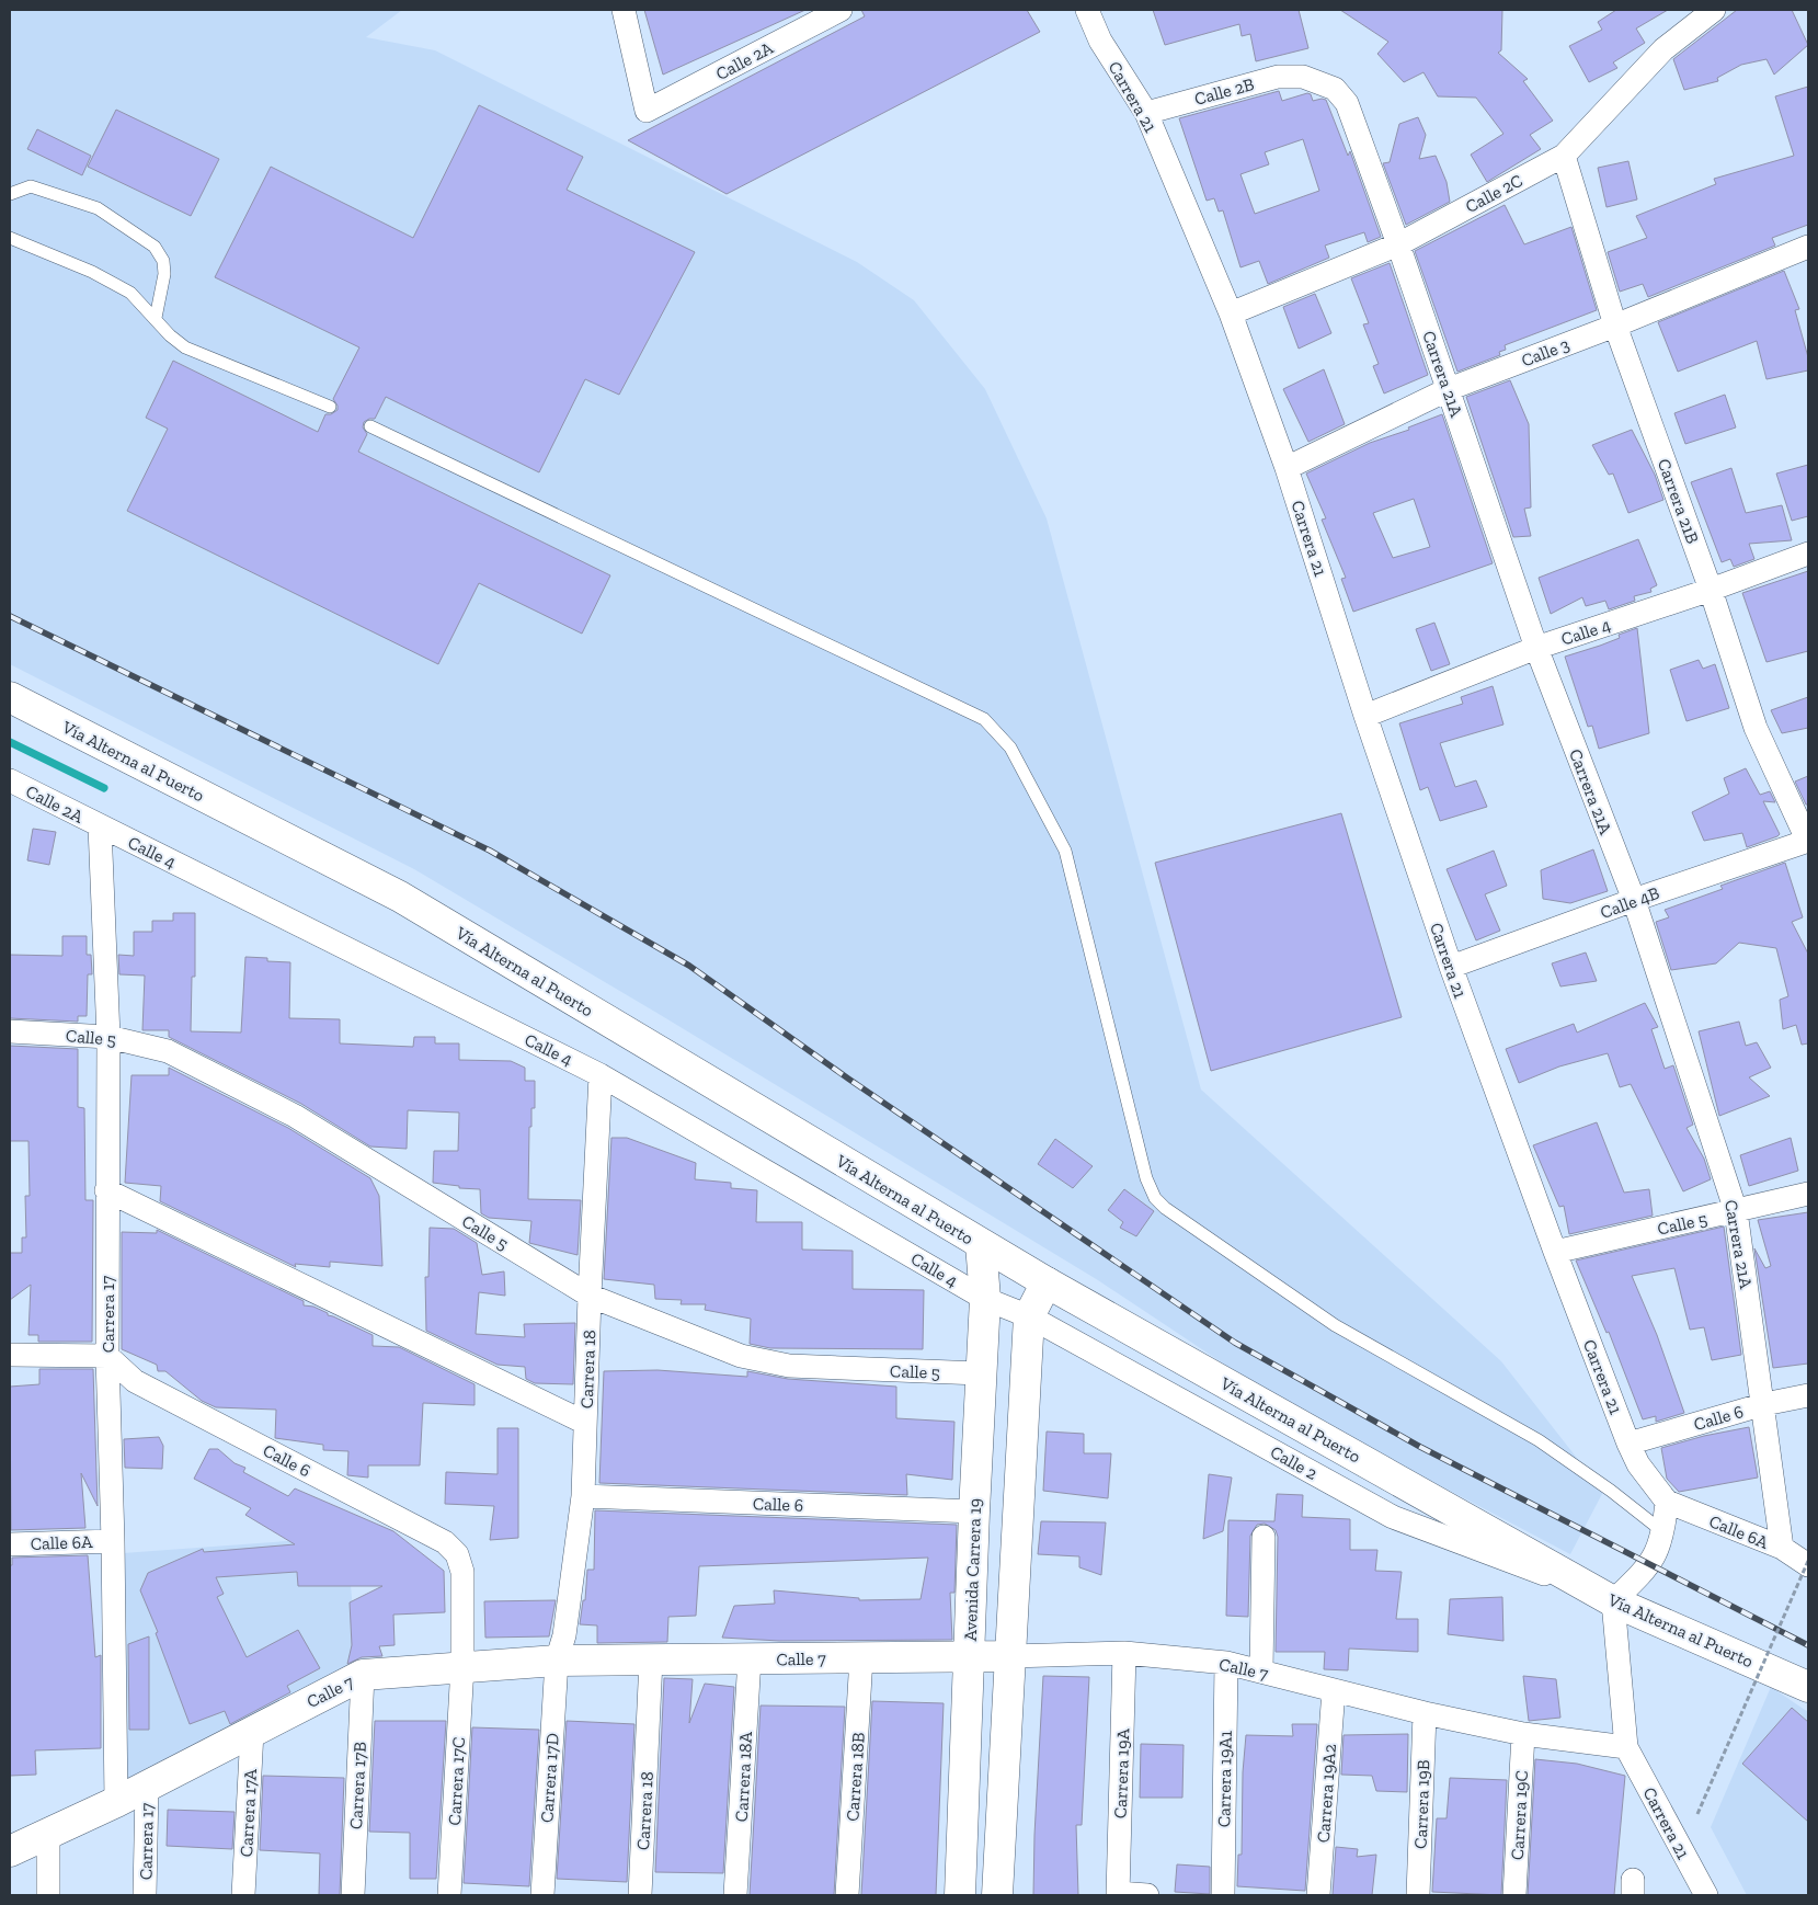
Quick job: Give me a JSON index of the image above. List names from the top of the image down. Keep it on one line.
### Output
{"streets":{"main road":["Vía Alterna al Puerto","Avenida Carrera 19","Calle 7"],"street":["Calle 2A","Calle 2B","Carrera 21","Calle 2C","Calle 3","Carrera 21A","Carrera 21B","Calle 4","Calle 4B","Calle 5","Carrera 17","Carrera 18","Calle 6","Calle 2","Calle 6A","Carrera 19A","Carrera 18A","Carrera 18B","Carrera 17D","Carrera 19A1","Carrera 17C","Carrera 17B","Carrera 19A2","Carrera 19B","Carrera 17A","Carrera 19C"]},"crossings":[["Calle 2A","Calle 4"],["Calle 2A","Carrera 17"],["Calle 2B","Carrera 21"],["Calle 2B","Carrera 21A"],["Carrera 21","Calle 2C"],["Carrera 21","Calle 3"],["Carrera 21","Calle 4"],["Carrera 21","Vía Alterna al Puerto"],["Carrera 21","Calle 4B"],["Carrera 21","Calle 5"],["Carrera 21","Calle 6"],["Carrera 21","Calle 2"],["Carrera 21","Calle 6A"],["Carrera 21","Calle 7"],["Calle 2C","Carrera 21A"],["Calle 2C","Carrera 21B"],["Calle 3","Carrera 21A"],["Calle 3","Carrera 21B"],["Carrera 21A","Calle 4"],["Carrera 21A","Calle 4B"],["Carrera 21A","Calle 5"],["Carrera 21A","Calle 6"],["Carrera 21A","Calle 6A"],["Carrera 21B","Calle 4"],["Carrera 21B","Calle 4B"],["Calle 4","Carrera 17"],["Calle 4","Carrera 18"],["Calle 4","Calle 2"],["Calle 4","Avenida Carrera 19"],["Vía Alterna al Puerto","Calle 2"],["Vía Alterna al Puerto","Avenida Carrera 19"],["Calle 5","Carrera 17"],["Calle 5","Carrera 18"],["Calle 5","Avenida Carrera 19"],["Carrera 17","Calle 6"],["Carrera 17","Calle 6A"],["Carrera 17","Calle 7"],["Carrera 18","Calle 6"],["Carrera 18","Calle 7"],["Carrera 18","Carrera 17D"],["Calle 6","Avenida Carrera 19"],["Calle 6","Calle 7"],["Calle 6","Carrera 17C"],["Calle 2","Avenida Carrera 19"],["Avenida Carrera 19","Calle 7"],["Calle 7","Carrera 19A"],["Calle 7","Carrera 18A"],["Calle 7","Carrera 18B"],["Calle 7","Carrera 17D"],["Calle 7","Carrera 19A1"],["Calle 7","Carrera 17C"],["Calle 7","Carrera 17B"],["Calle 7","Carrera 19A2"],["Calle 7","Carrera 19B"],["Calle 7","Carrera 17A"],["Calle 7","Carrera 19C"]]}
